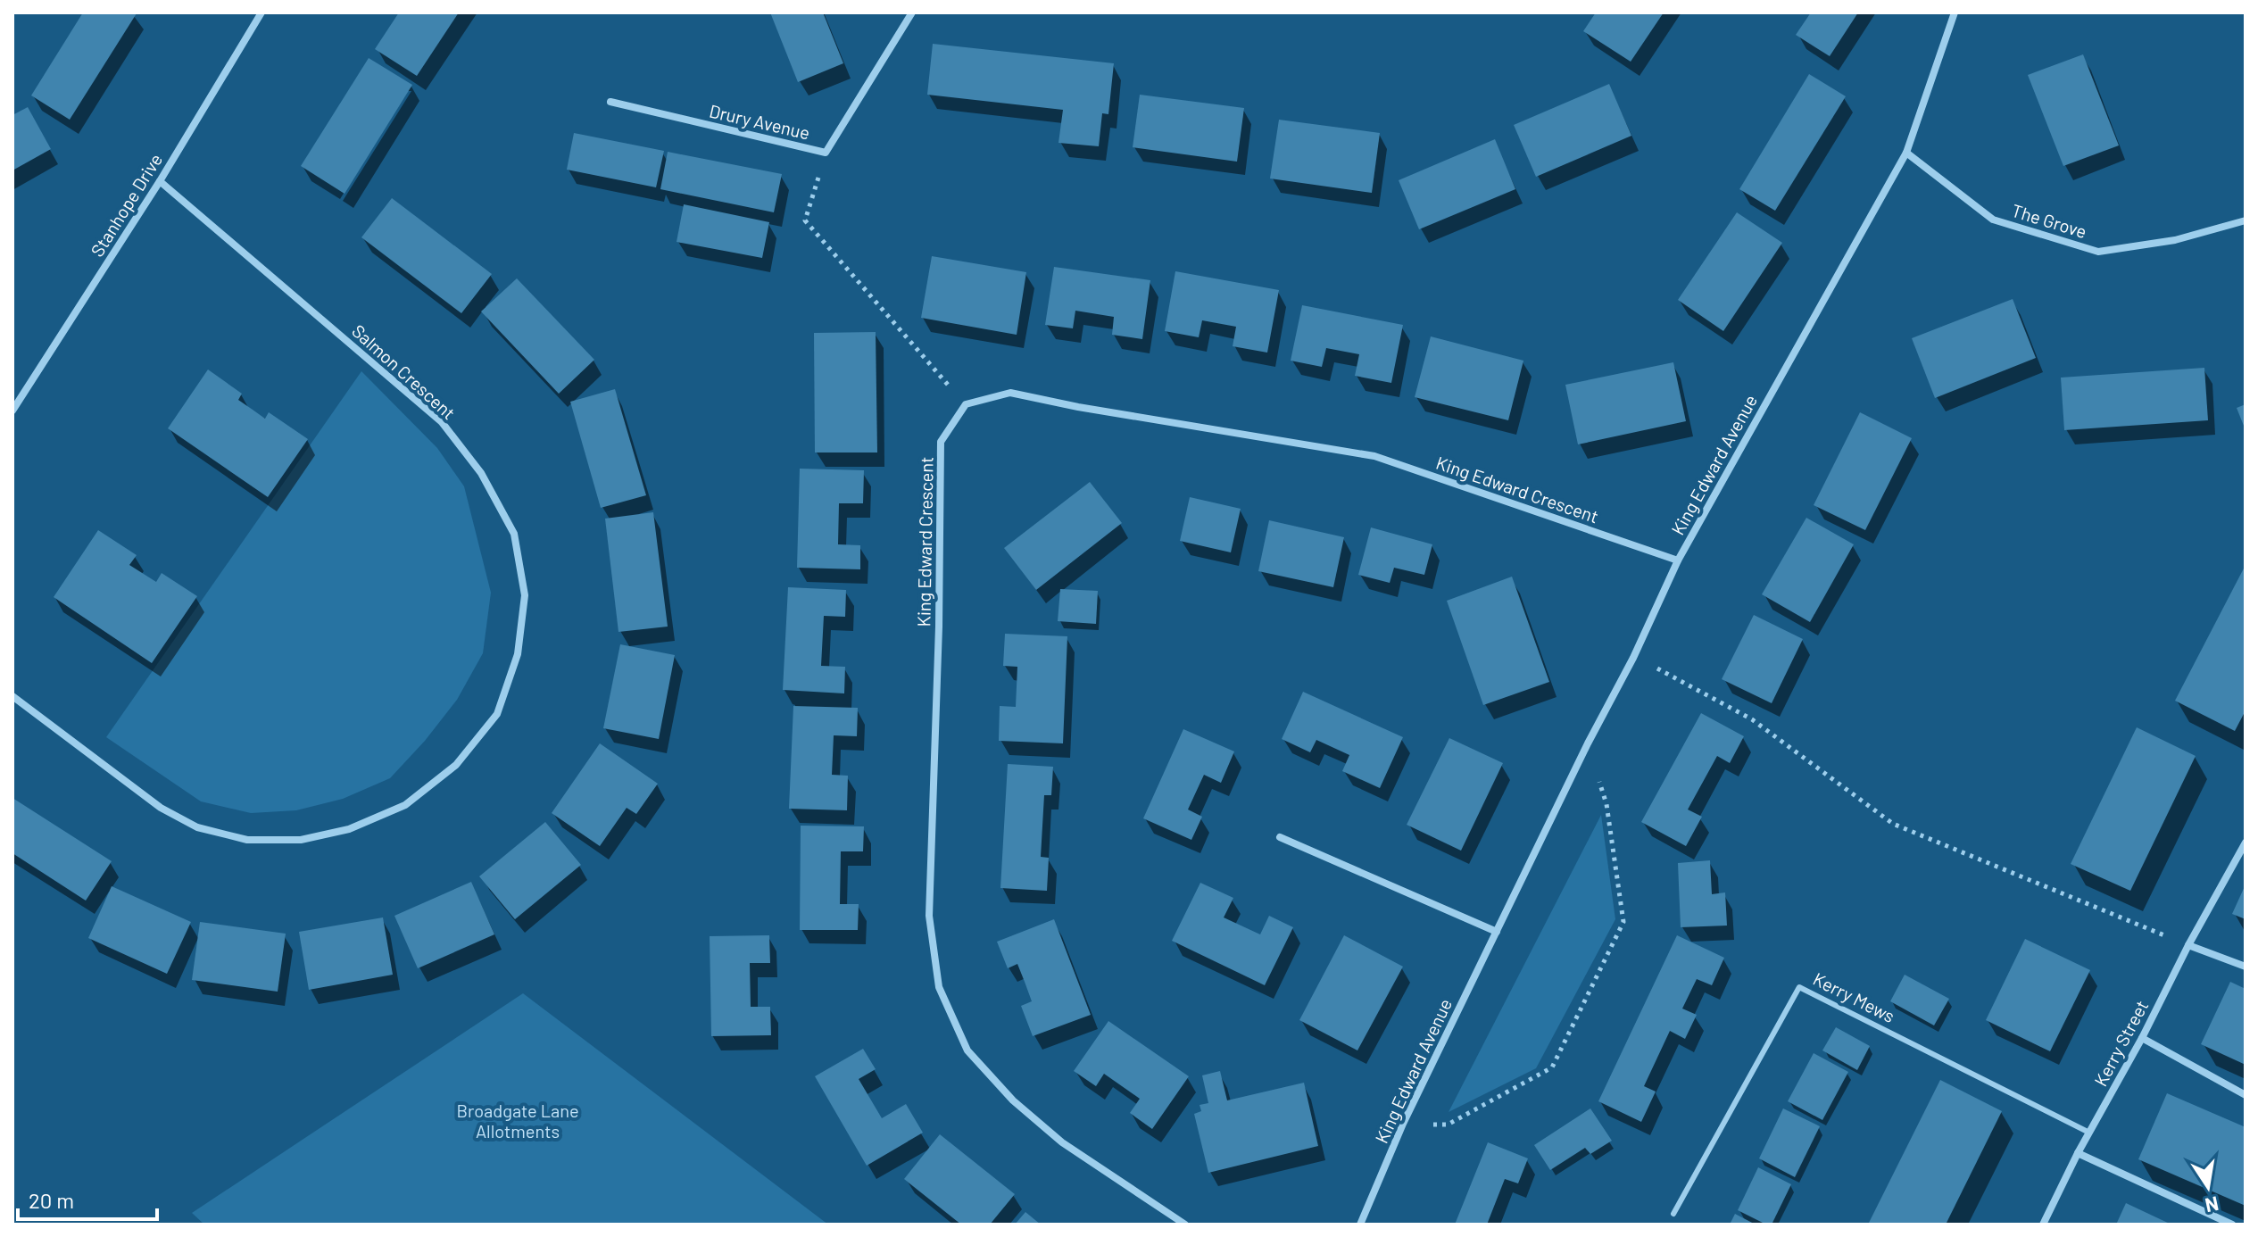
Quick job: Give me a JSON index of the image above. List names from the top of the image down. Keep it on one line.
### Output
{"streets":{"street":["Drury Avenue","Stanhope Drive","The Grove","Salmon Crescent","King Edward Avenue","King Edward Crescent","Kerry Street"],"lane":["Kerry Mews"]},"crossings":[["Stanhope Drive","Salmon Crescent"],["The Grove","King Edward Avenue"],["King Edward Avenue","King Edward Crescent"],["Kerry Mews","Kerry Street"]],"parks":["Broadgate Lane Allotments"],"scale_bar":"20 m","north":"bottom"}
